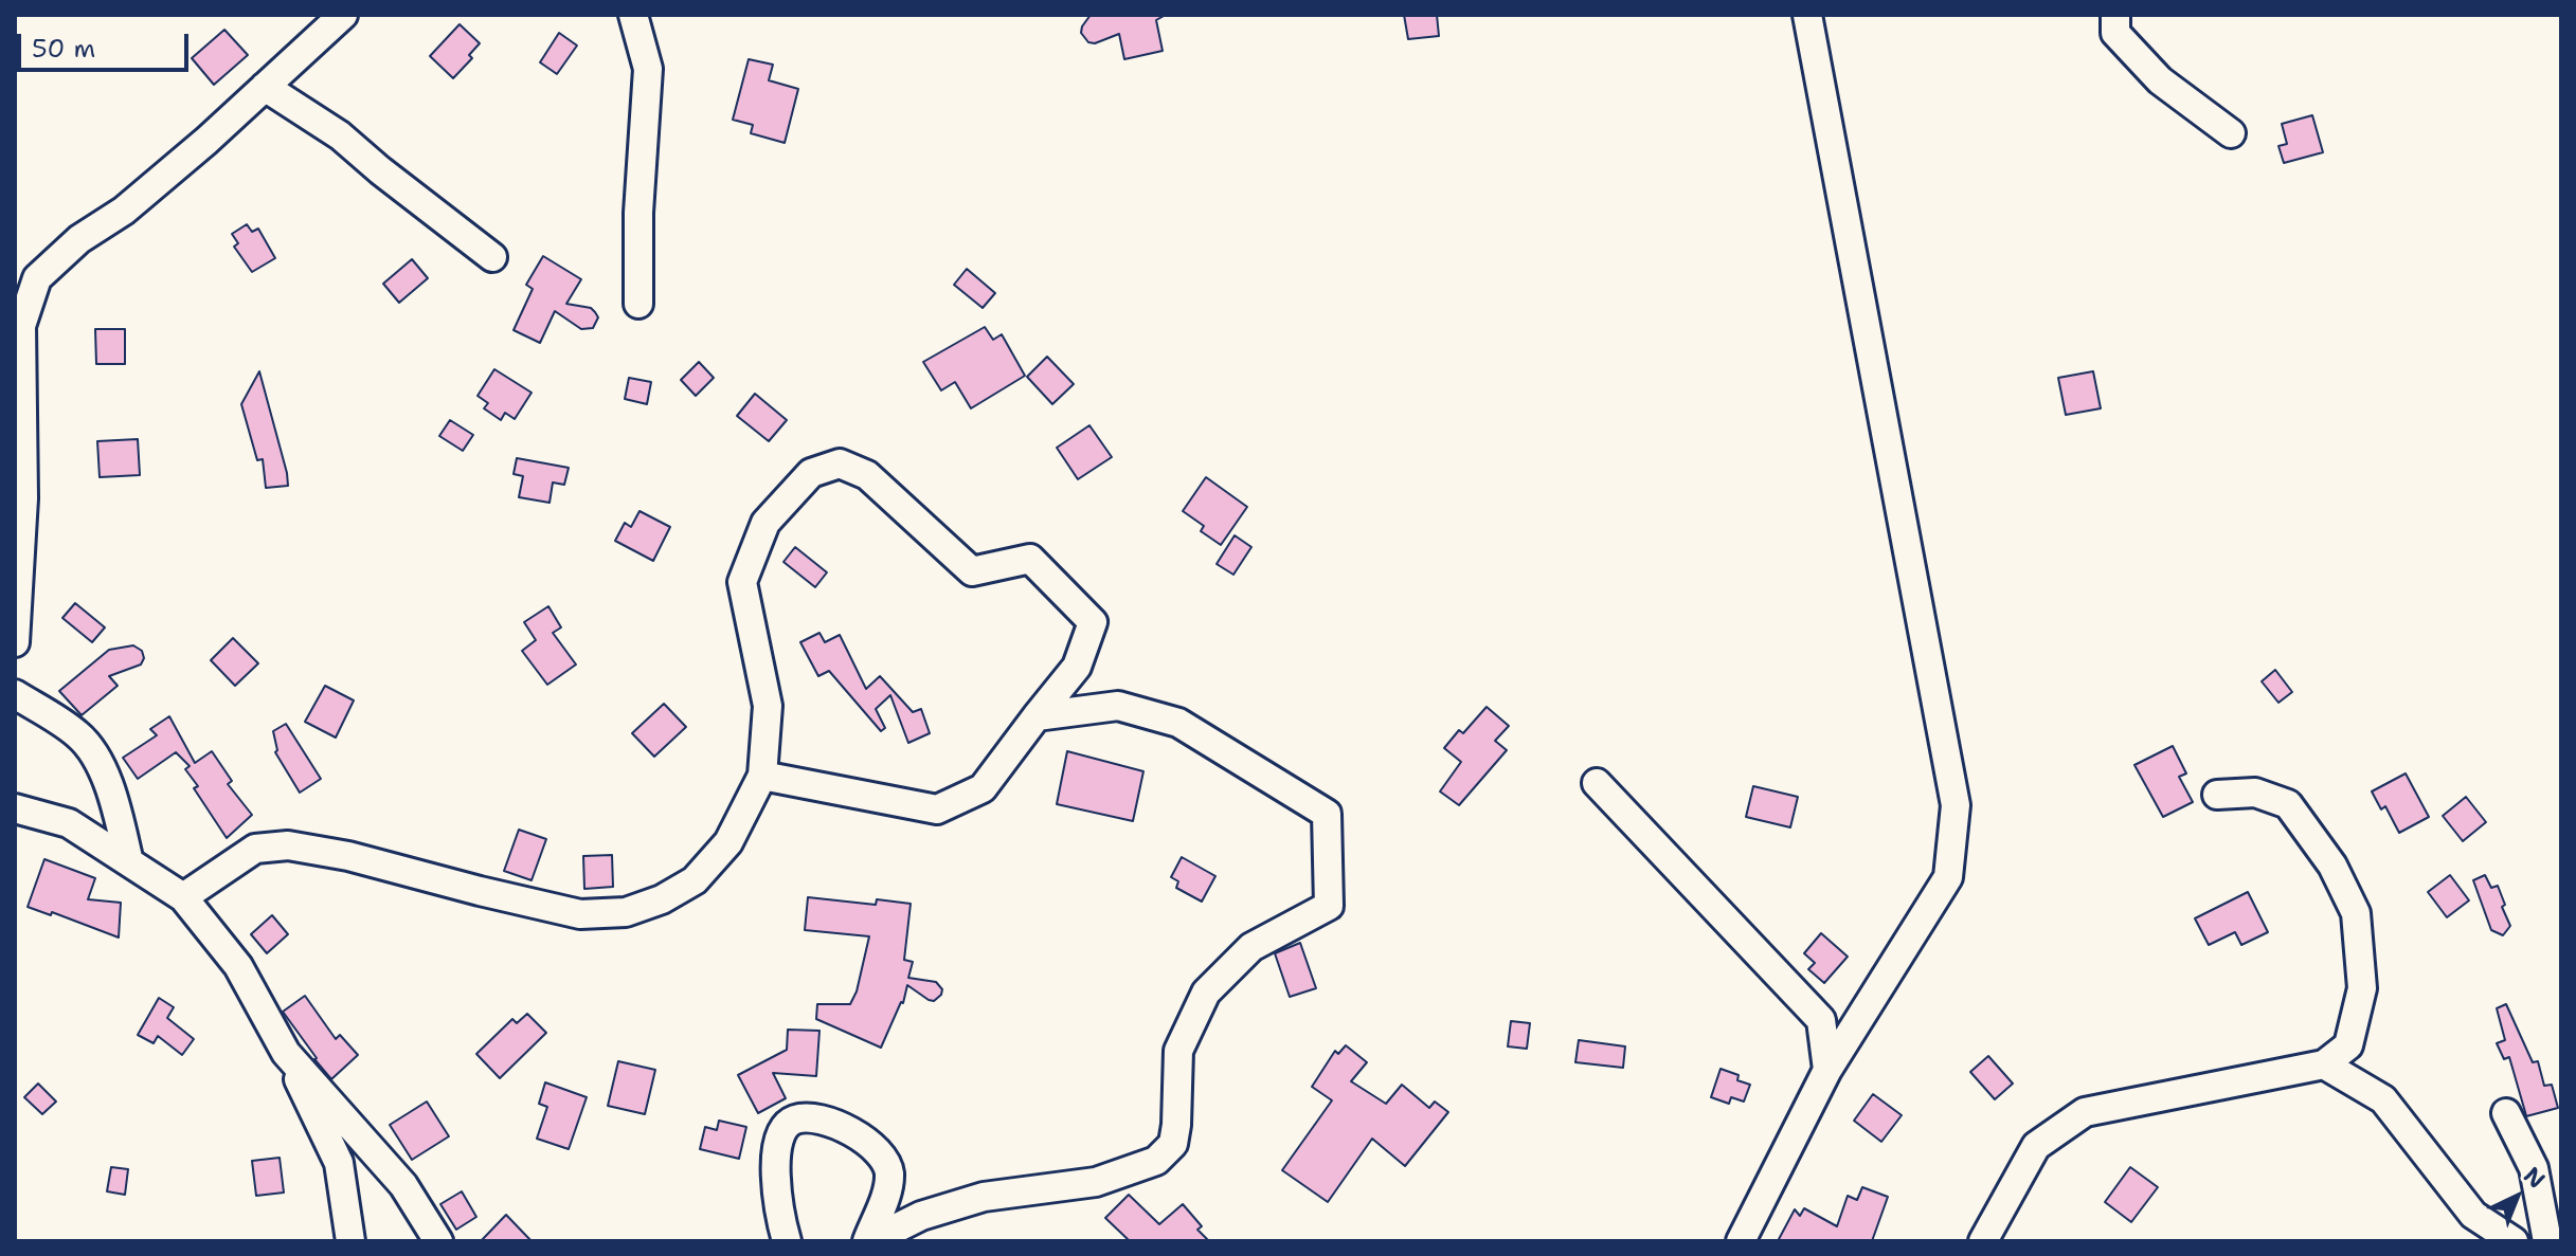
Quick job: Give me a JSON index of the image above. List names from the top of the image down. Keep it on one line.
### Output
{"scale_bar":"50 m","north":"top right"}
